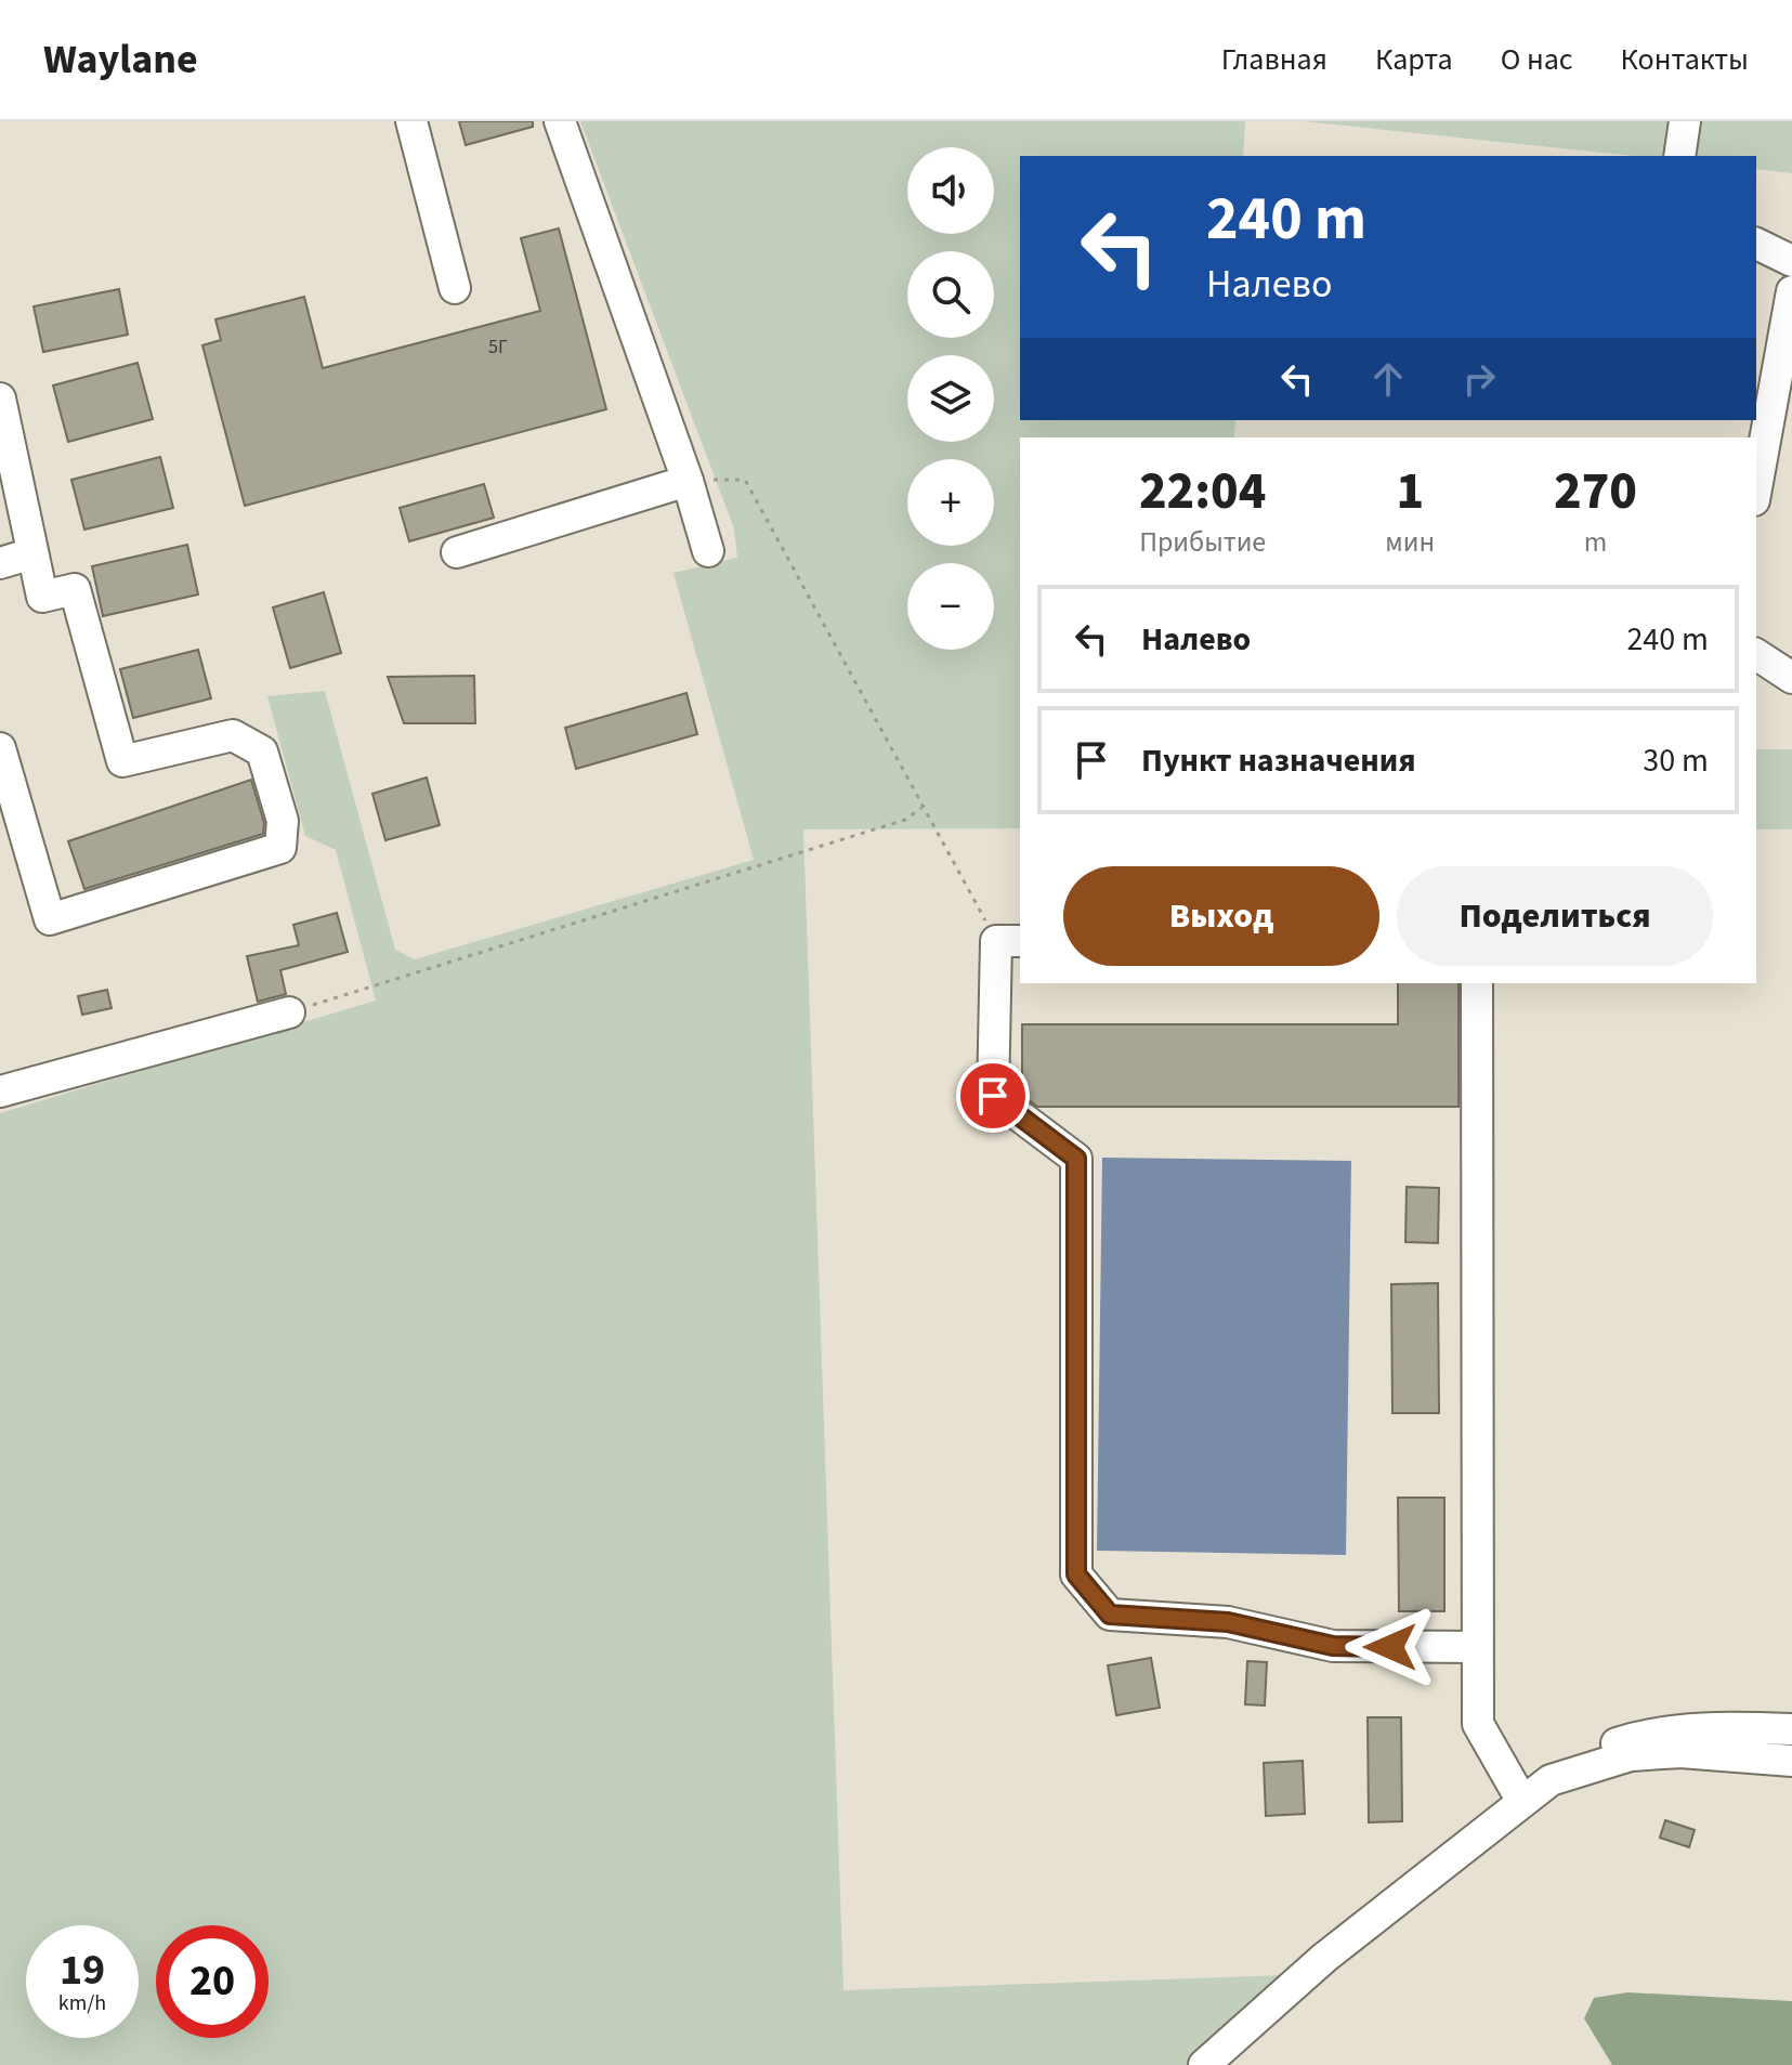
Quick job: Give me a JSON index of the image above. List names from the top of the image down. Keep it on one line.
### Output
{"house_numbers":["5Г"],"page":{"header":"Waylane","nav":["Главная","Карта","О нас","Контакты"],"map_buttons":["+","−"],"turn":["240 m","Налево"],"eta":["22:04","Прибытие","1","мин","270","m"],"list":[{"name":"Налево","value":"240 m"},{"name":"Пункт назначения","value":"30 m"}],"buttons":["Выход","Поделиться"],"speed":"19 km/h","limit":"20"}}
